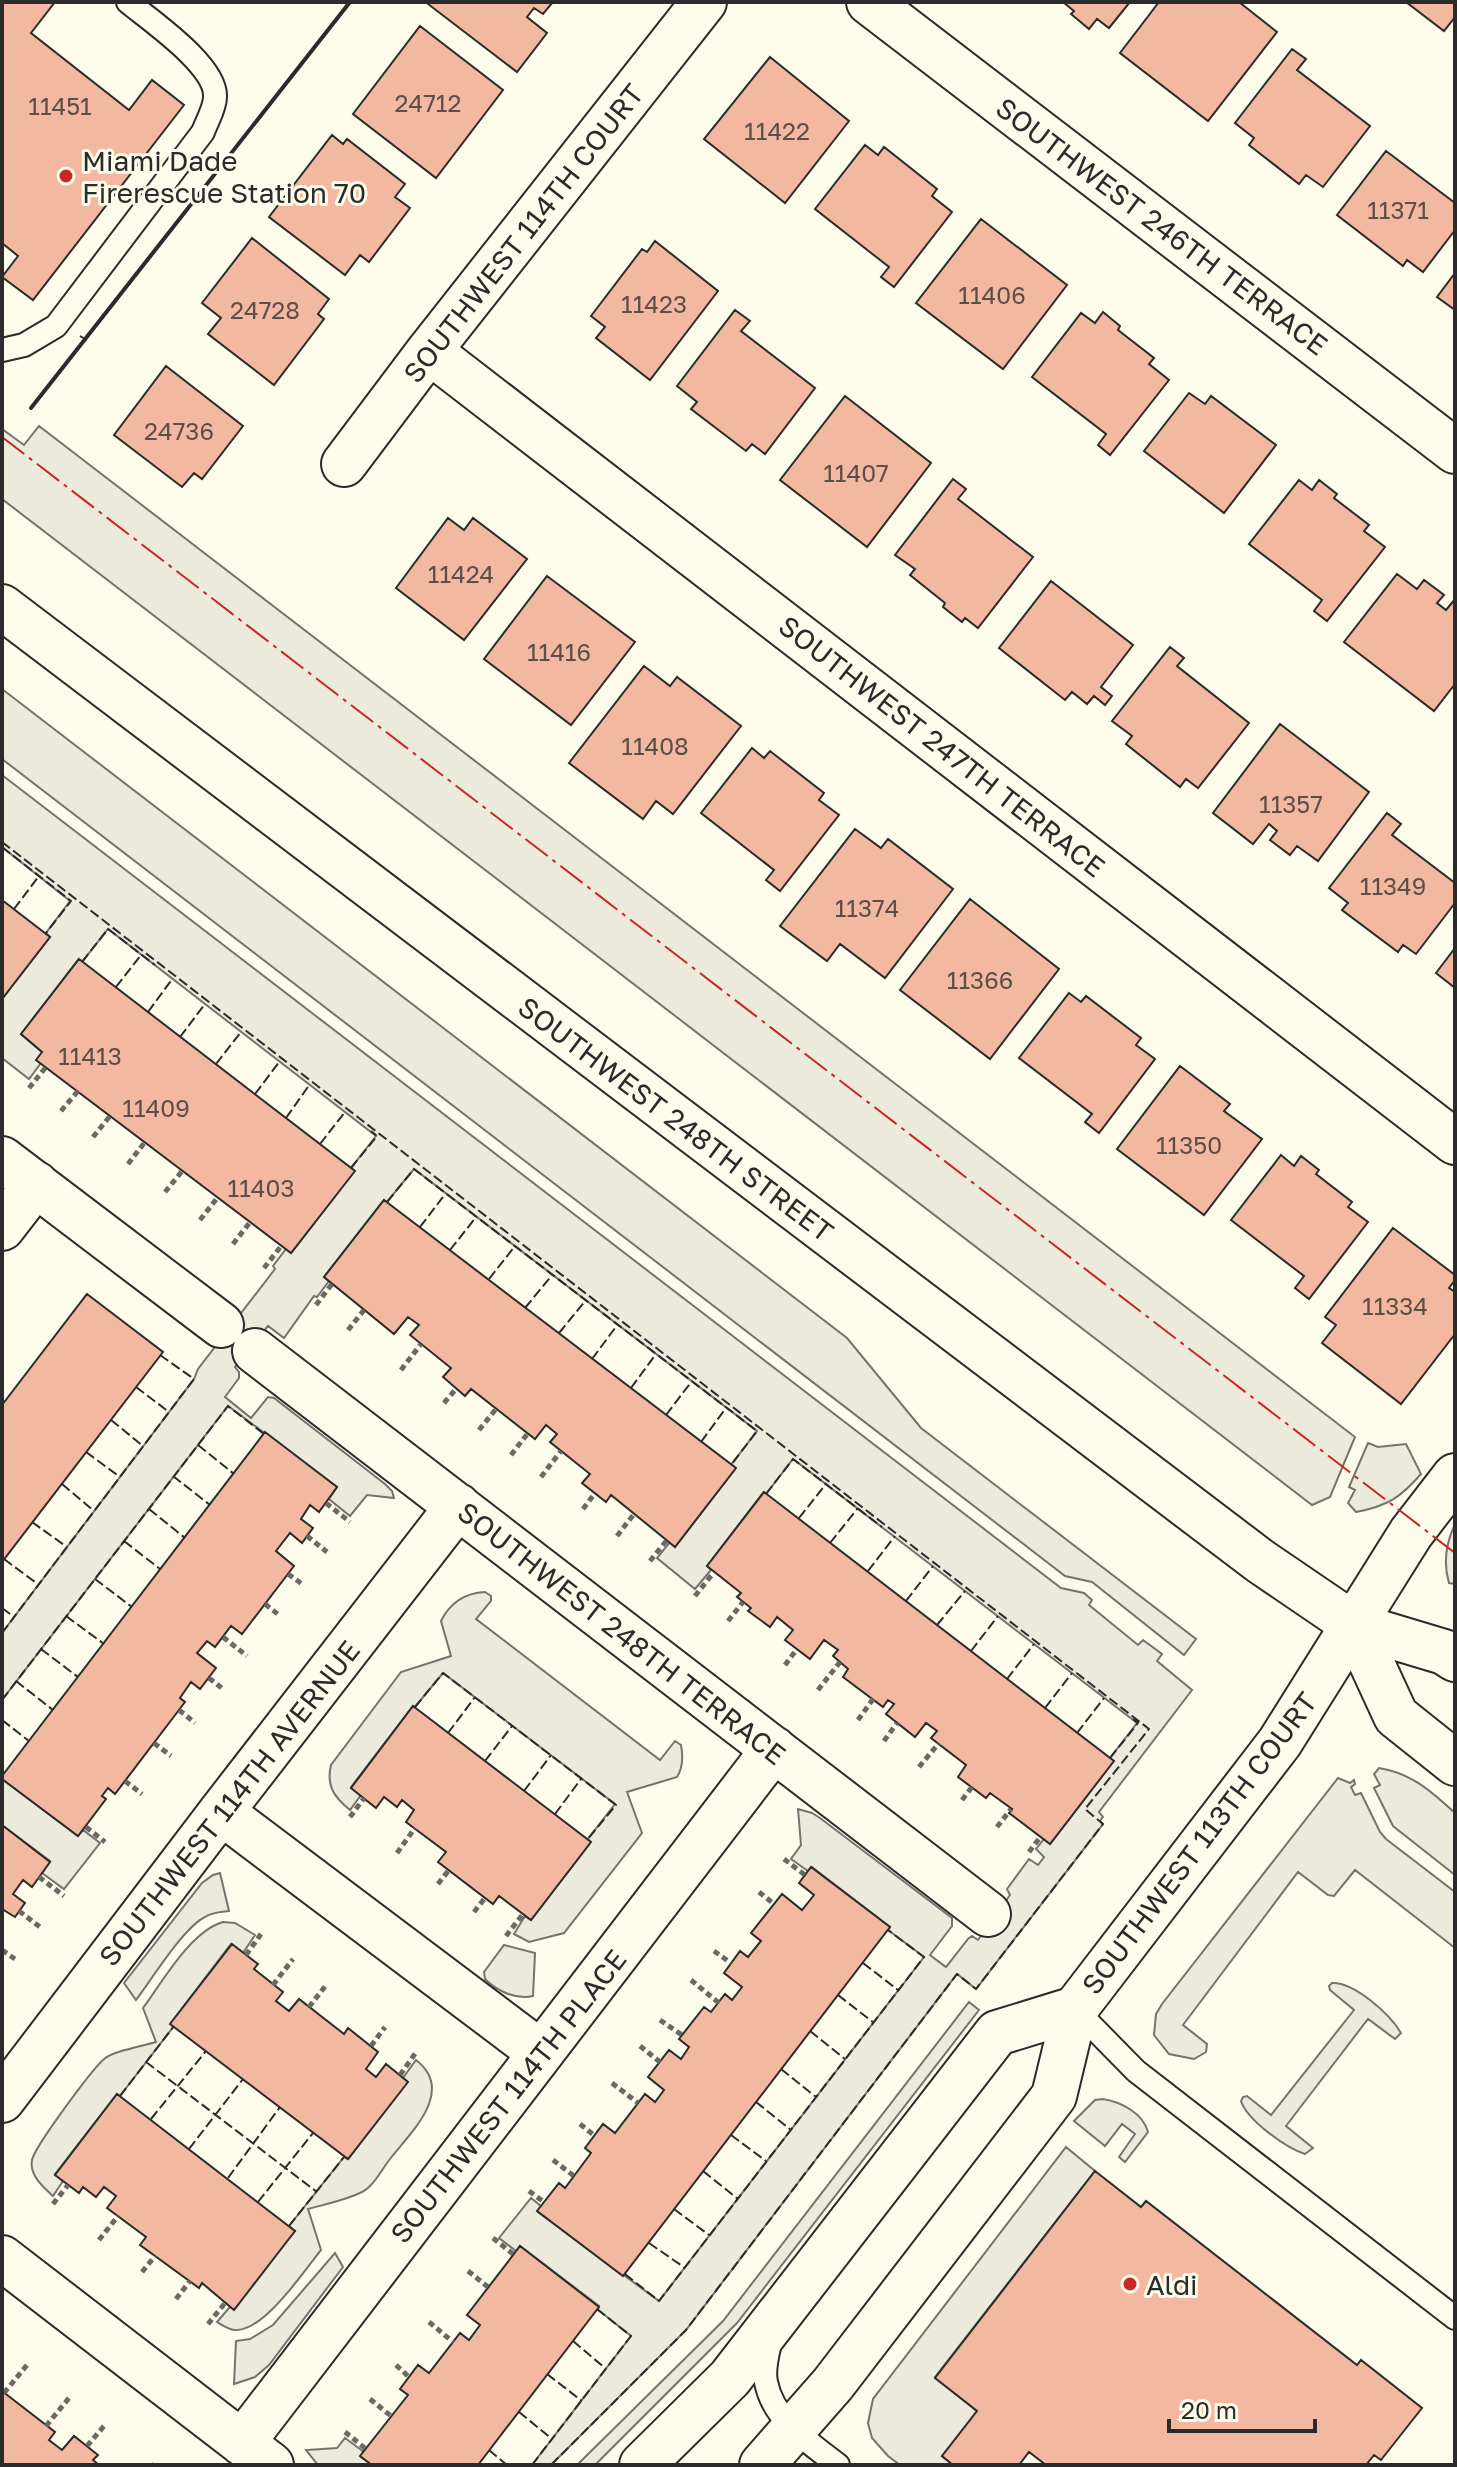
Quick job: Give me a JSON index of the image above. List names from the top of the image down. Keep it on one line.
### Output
{"streets":{"street":["SOUTHWEST 246TH TERRACE","SOUTHWEST 114TH COURT","SOUTHWEST 247TH TERRACE","SOUTHWEST 248TH STREET","SOUTHWEST 248TH TERRACE","SOUTHWEST 114TH AVERNUE","SOUTHWEST 113TH COURT","SOUTHWEST 114TH PLACE"]},"crossings":[["SOUTHWEST 114TH COURT","SOUTHWEST 247TH TERRACE"],["SOUTHWEST 248TH STREET","SOUTHWEST 113TH COURT"],["SOUTHWEST 248TH TERRACE","SOUTHWEST 114TH AVERNUE"],["SOUTHWEST 248TH TERRACE","SOUTHWEST 114TH PLACE"]],"places":["Miami Dade Firerescue Station 70","Aldi"],"house_numbers":["24712","11451","11422","11371","11406","11423","24728","24736","11407","11424","11416","11408","11357","11349","11374","11366","11413","11409","11350","11403","11334"],"scale_bar":"20 m"}
